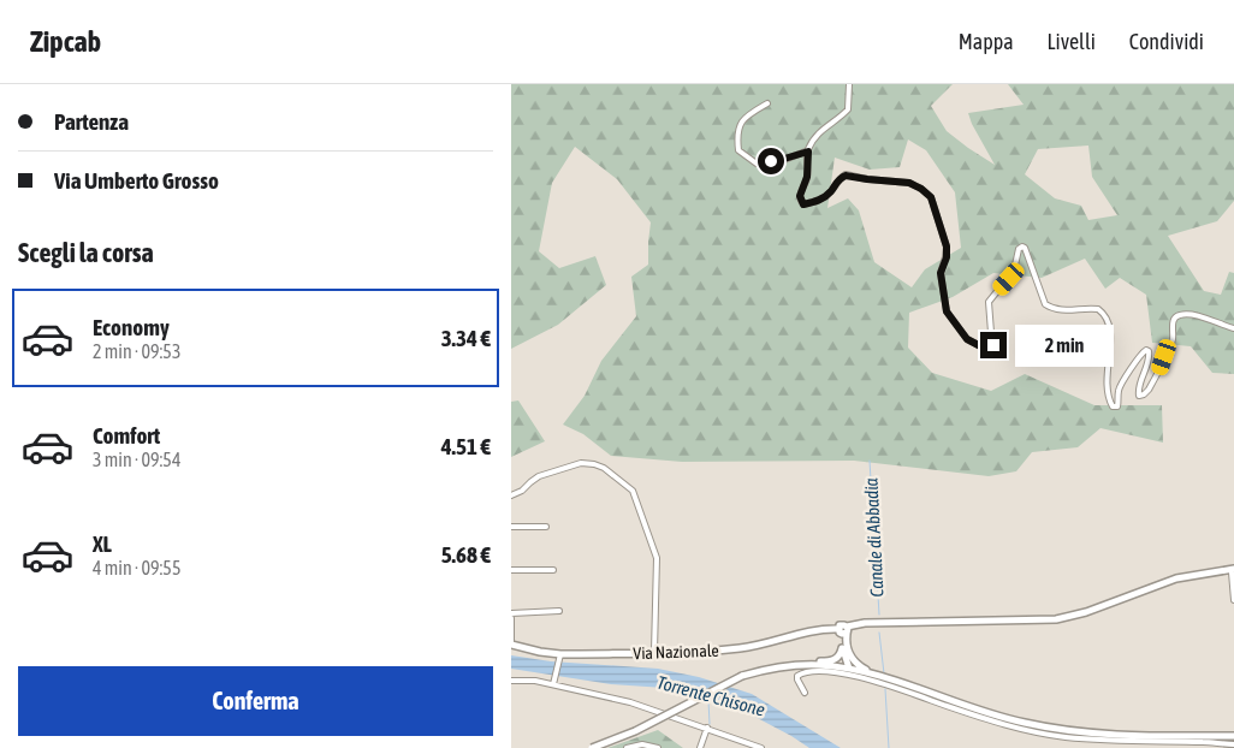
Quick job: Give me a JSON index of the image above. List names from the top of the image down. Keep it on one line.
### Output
{"streets":{"main road":["Via Nazionale"]},"water":["Canale di Abbadia","Torrente Chisone"],"page":{"header":"Zipcab","nav":["Mappa","Livelli","Condividi"],"banner":["Partenza","Via Umberto Grosso"],"heading":"Scegli la corsa","list":[{"name":"Economy","note":"2 min · 09:53","value":"3.34 €"},{"name":"Comfort","note":"3 min · 09:54","value":"4.51 €"},{"name":"XL","note":"4 min · 09:55","value":"5.68 €"}],"bubble":"2 min","buttons":"Conferma"}}
